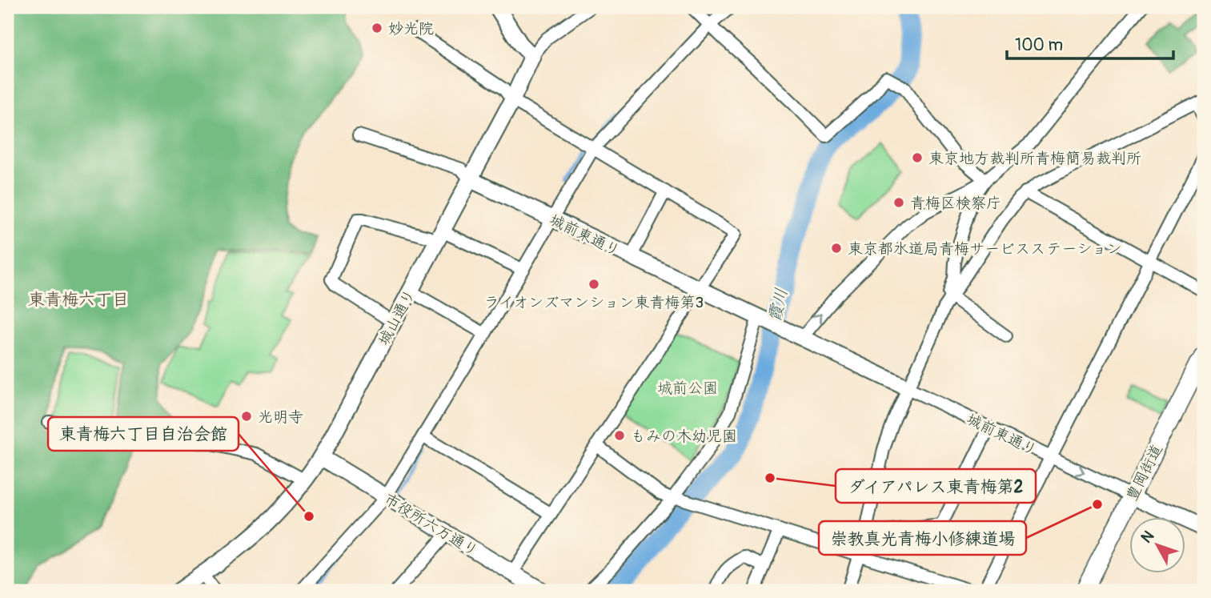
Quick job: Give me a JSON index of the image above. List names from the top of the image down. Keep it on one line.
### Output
{"streets":{"main road":["豊岡街道"],"street":["城前東通り","城山通り","市役所六万通り"]},"crossings":[["城前東通り","城山通り"],["城前東通り","豊岡街道"],["城山通り","市役所六万通り"]],"districts":["東青梅六丁目"],"water":["霞川"],"parks":["城前公園"],"places":["妙光院","東京地方裁判所青梅簡易裁判所","青梅区検察庁","東京都水道局青梅サービスステーション","ライオンズマンション東青梅第3","光明寺","もみの木幼児園","ダイアパレス東青梅第2","崇教真光青梅小修練道場","東青梅六丁目自治会館"],"scale_bar":"100 m","north":"top left"}
